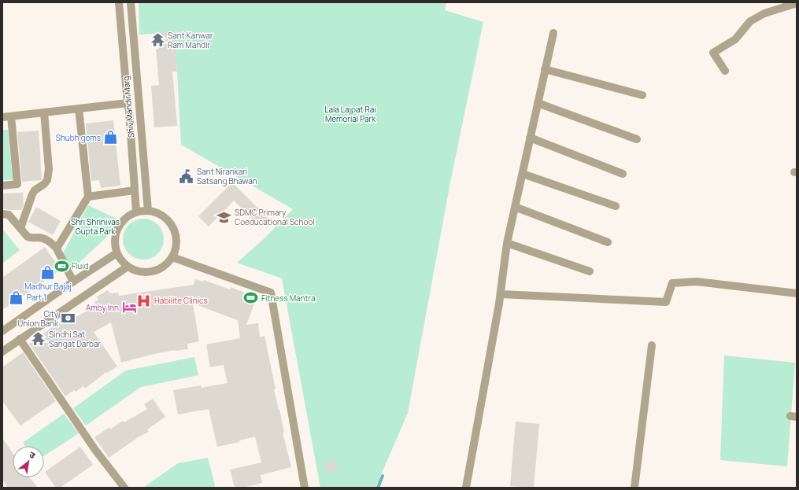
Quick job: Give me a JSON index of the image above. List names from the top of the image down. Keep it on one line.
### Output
{"streets":{"street":["Shiv Mandir Marg"]},"parks":["Lala Lajpat Rai Memorial Park","Shri Shrinivas Gupta Park"],"places":{"temple":["Sant Kanwar Ram Mandir","Sindhi Sat Sangat Darbar"],"shop":["Shubh gems","Madhur Bajaj","Part 1"],"public building":["Sant Nirankari Satsang Bhawan"],"school or university":["SDMC Primary Coeducational School"],"sports":["Fluid","Fitness Mantra"],"hospital":["Habilite Clinics"],"hotel":["Amby Inn"],"bank":["City Union Bank"]},"north":"top right"}
